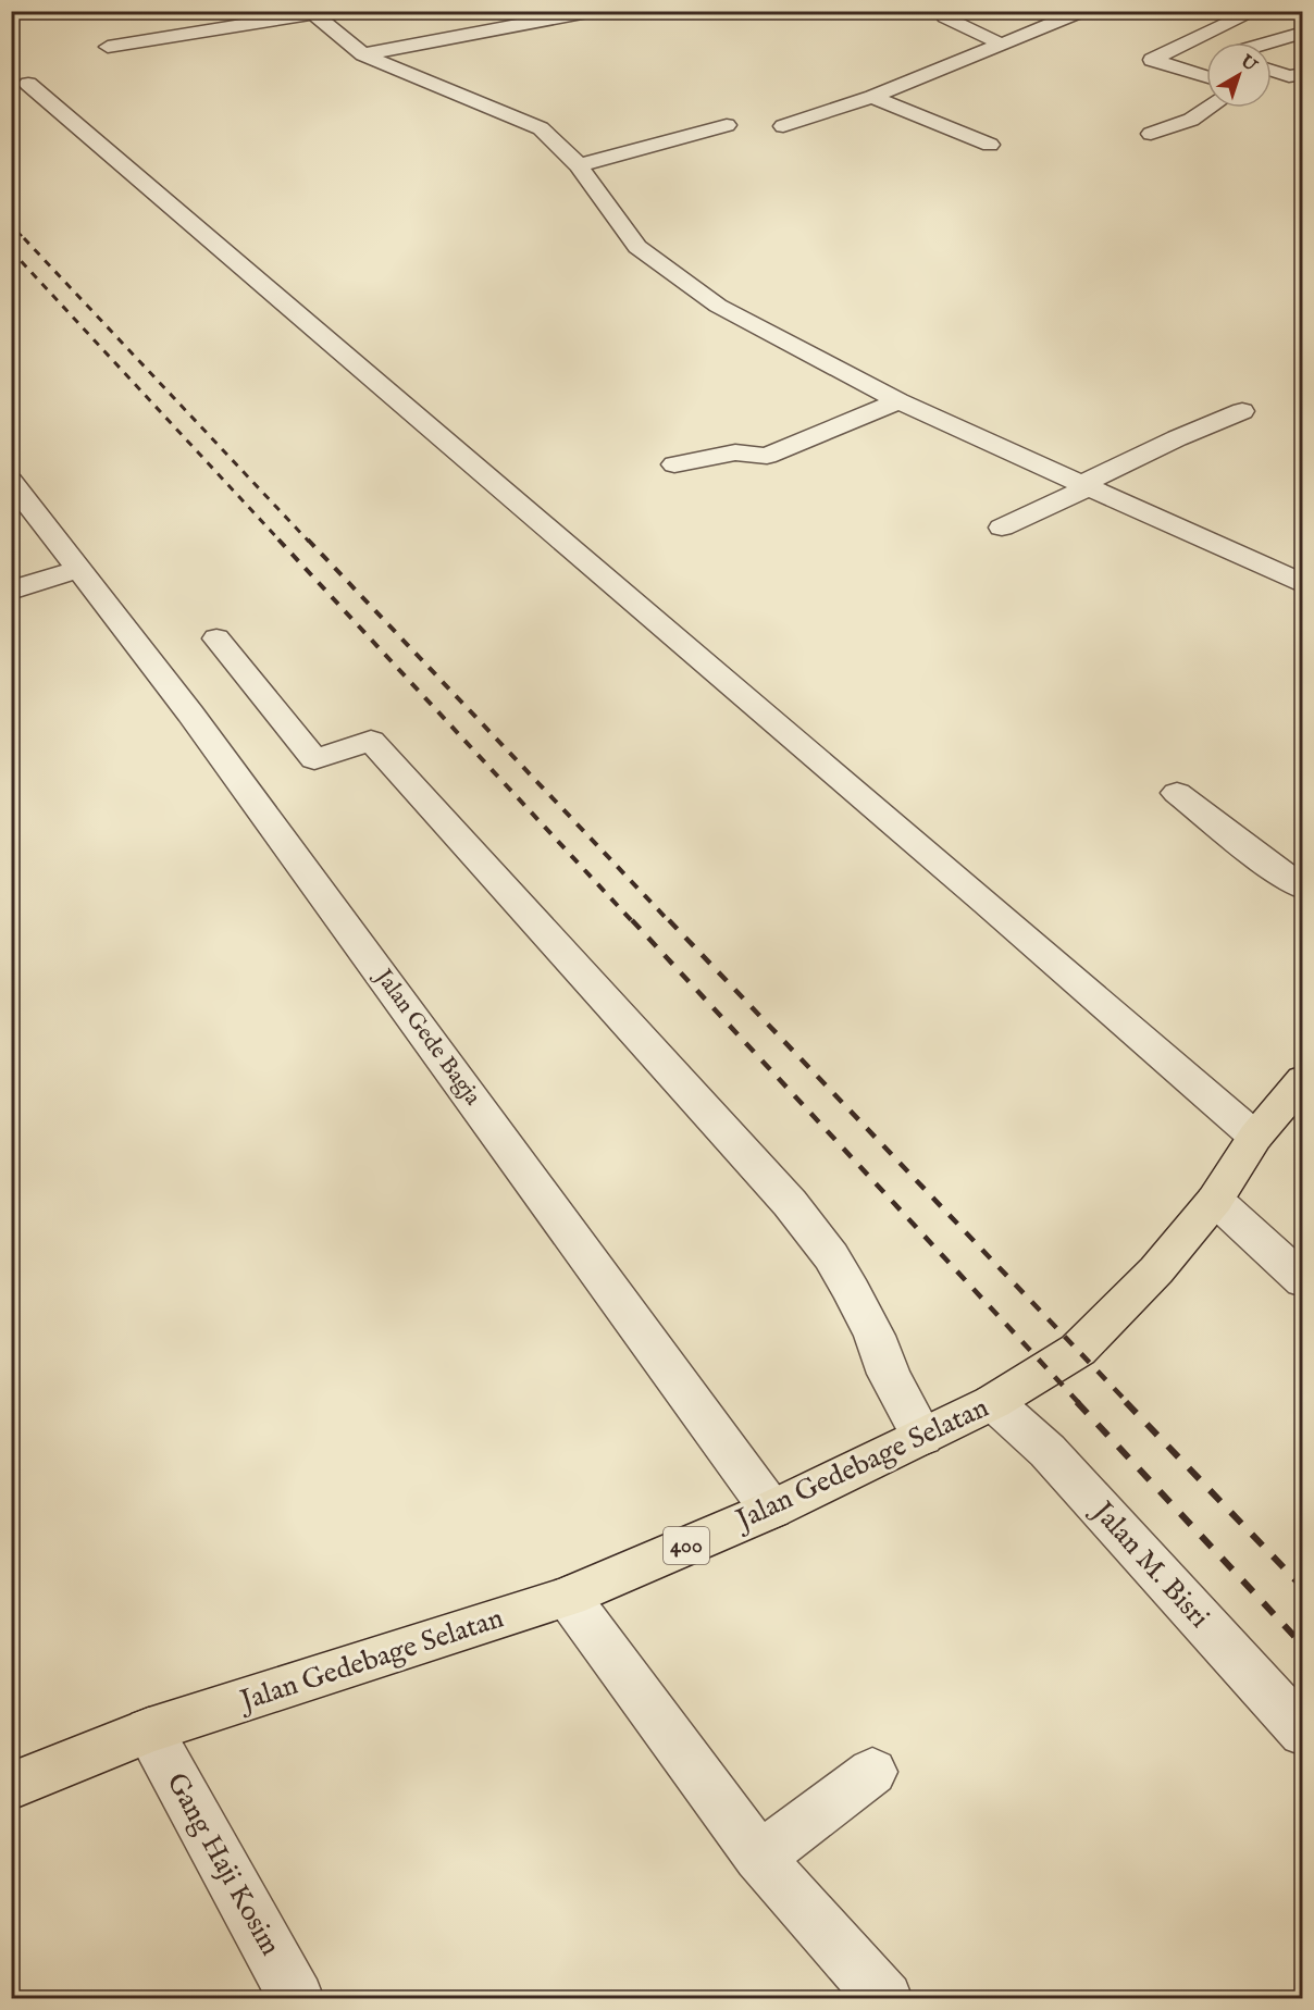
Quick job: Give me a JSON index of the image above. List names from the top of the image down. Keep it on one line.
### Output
{"streets":{"main road":["Jalan Gedebage Selatan","400"],"street":["Jalan Gede Bagja","Jalan M. Bisri","Gang Haji Kosim"]},"crossings":[["Jalan Gede Bagja","Jalan Gedebage Selatan"],["Jalan Gedebage Selatan","Jalan M. Bisri"],["Jalan Gedebage Selatan","Gang Haji Kosim"]],"north":"top right"}
